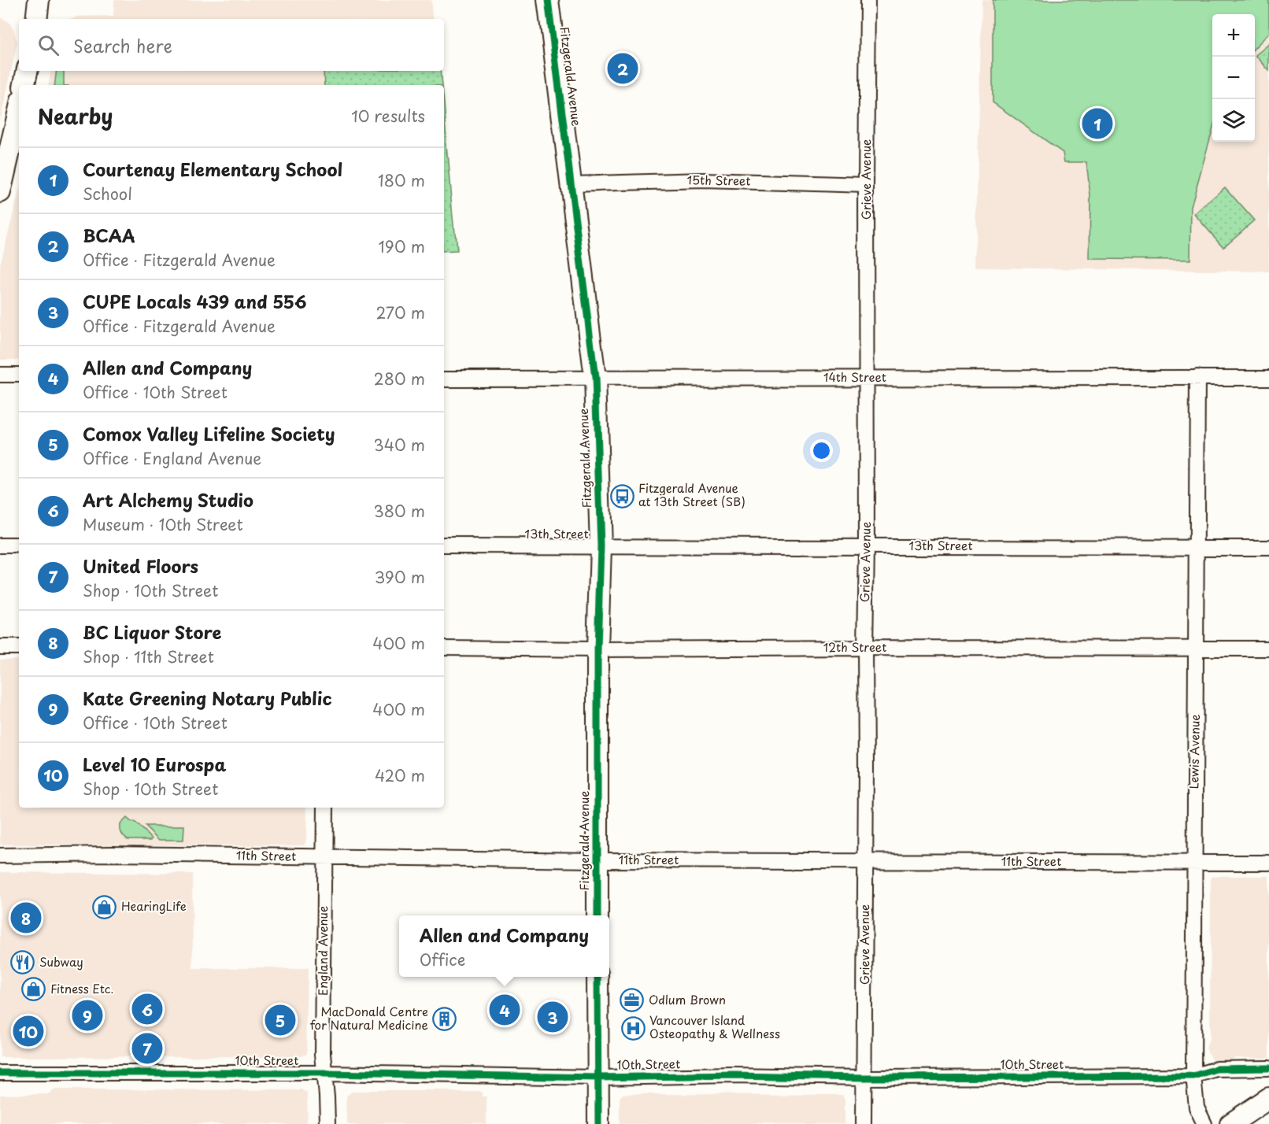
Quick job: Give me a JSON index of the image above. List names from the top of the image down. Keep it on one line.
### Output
{"streets":{"street":["Fitzgerald Avenue","Grieve Avenue","15th Street","14th Street","13th Street","12th Street","Lewis Avenue","11th Street","England Avenue","10th Street"]},"crossings":[["Fitzgerald Avenue","15th Street"],["Fitzgerald Avenue","14th Street"],["Fitzgerald Avenue","13th Street"],["Fitzgerald Avenue","12th Street"],["Fitzgerald Avenue","11th Street"],["Grieve Avenue","15th Street"],["Grieve Avenue","14th Street"],["Grieve Avenue","13th Street"],["Grieve Avenue","12th Street"],["Grieve Avenue","11th Street"],["Grieve Avenue","10th Street"],["14th Street","Lewis Avenue"],["13th Street","Lewis Avenue"],["12th Street","Lewis Avenue"],["Lewis Avenue","11th Street"],["Lewis Avenue","10th Street"],["11th Street","England Avenue"],["England Avenue","10th Street"]],"places":{"bus stop":["Fitzgerald Avenue at 13th Street (SB)"],"shop":["HearingLife","Fitness Etc."],"restaurant":["Subway"],"office":["Odlum Brown"],"building":["MacDonald Centre for Natural Medicine"],"hospital":["Vancouver Island Osteopathy & Wellness"]},"page":{"map_buttons":["+","−"],"search":"Search here","pins":["2","1","8","6","4","9","3","5","10","7"],"heading":["Nearby","10 results"],"list":[{"mark":"1","name":"Courtenay Elementary School","note":"School","value":"180 m"},{"mark":"2","name":"BCAA","note":"Office · Fitzgerald Avenue","value":"190 m"},{"mark":"3","name":"CUPE Locals 439 and 556","note":"Office · Fitzgerald Avenue","value":"270 m"},{"mark":"4","name":"Allen and Company","note":"Office · 10th Street","value":"280 m"},{"mark":"5","name":"Comox Valley Lifeline Society","note":"Office · England Avenue","value":"340 m"},{"mark":"6","name":"Art Alchemy Studio","note":"Museum · 10th Street","value":"380 m"},{"mark":"7","name":"United Floors","note":"Shop · 10th Street","value":"390 m"},{"mark":"8","name":"BC Liquor Store","note":"Shop · 11th Street","value":"400 m"},{"mark":"9","name":"Kate Greening Notary Public","note":"Office · 10th Street","value":"400 m"},{"mark":"10","name":"Level 10 Eurospa","note":"Shop · 10th Street","value":"420 m"}],"popup":["Allen and Company","Office"]}}
